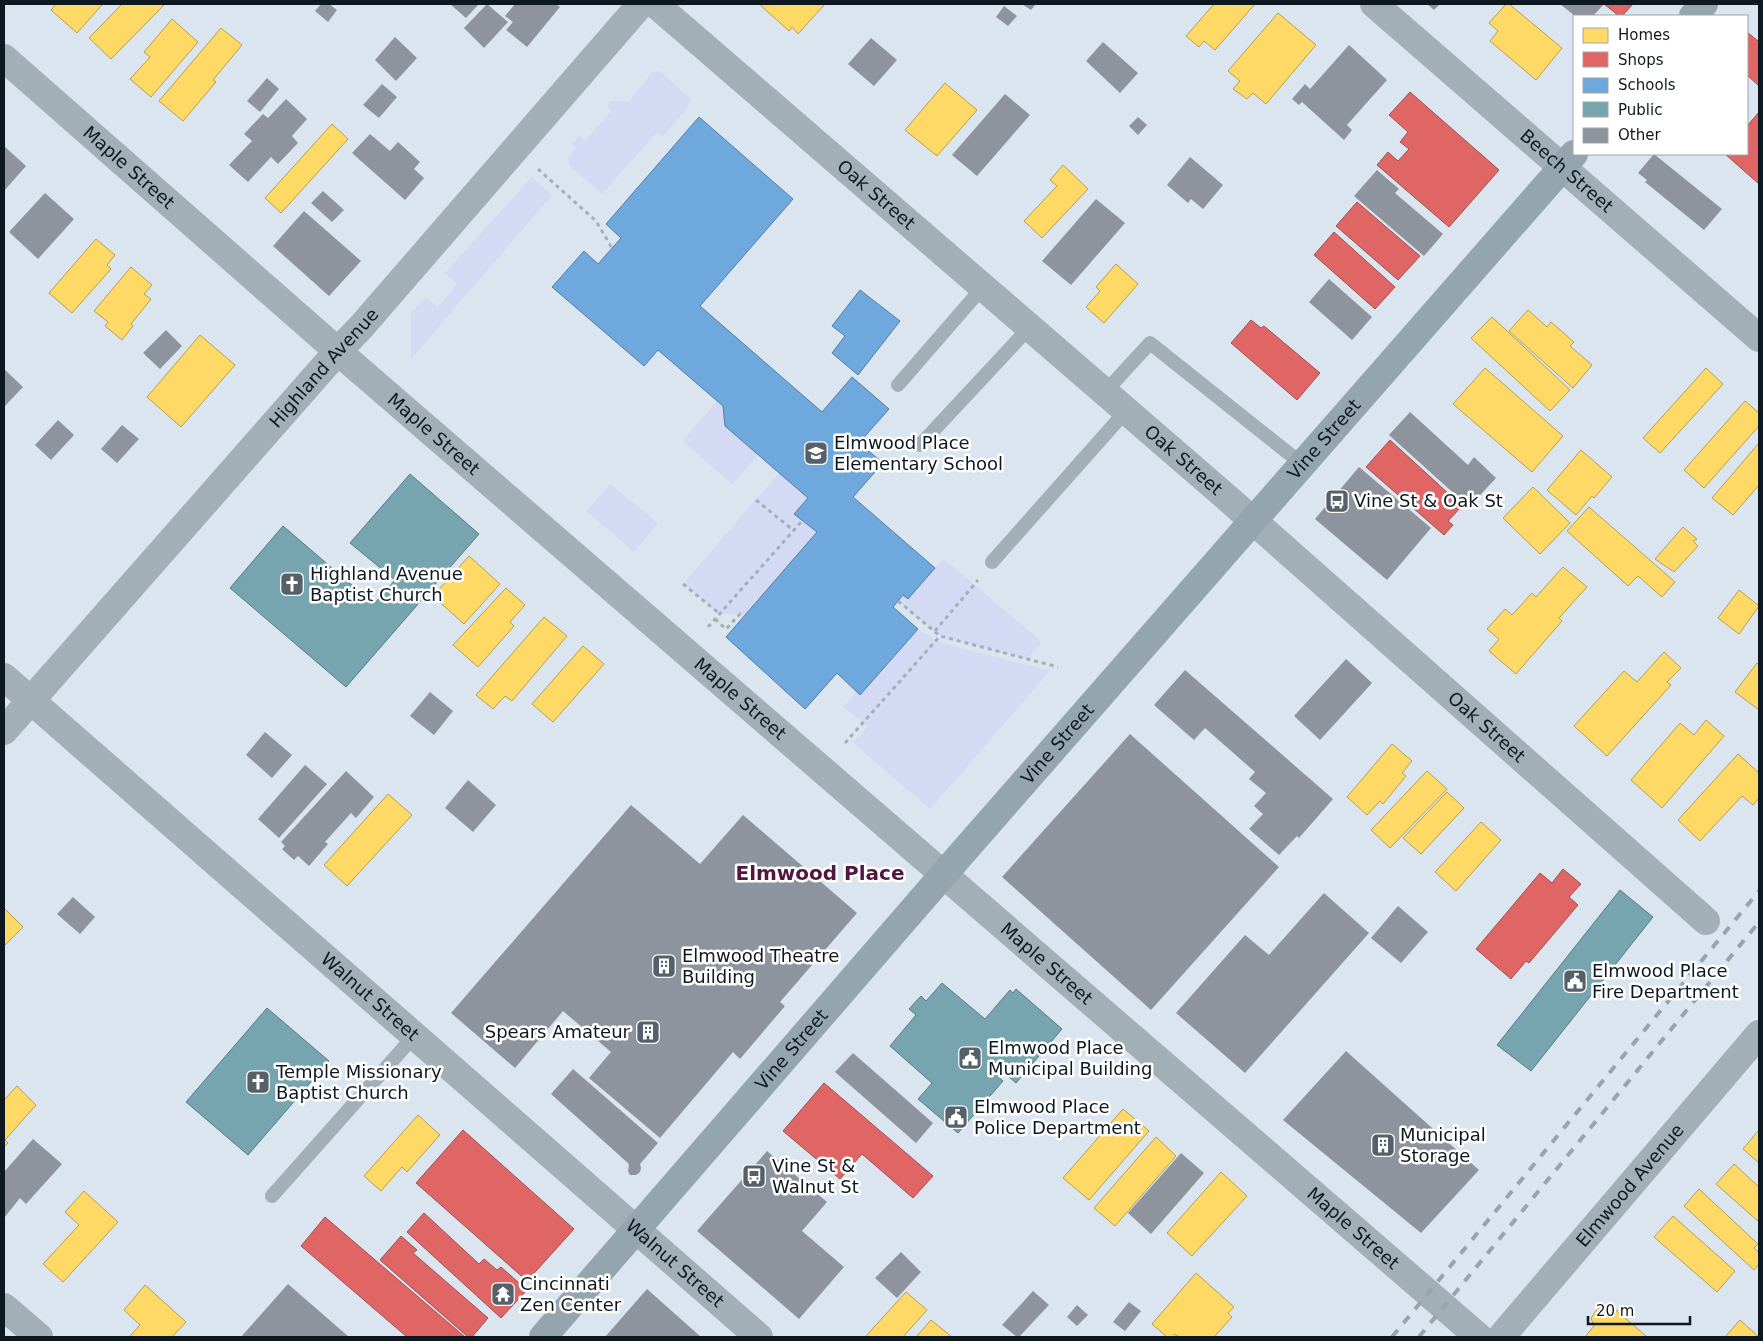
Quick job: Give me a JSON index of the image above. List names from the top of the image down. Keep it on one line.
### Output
{"streets":{"main road":["Vine Street"],"street":["Maple Street","Beech Street","Oak Street","Highland Avenue","Walnut Street","Elmwood Avenue"]},"crossings":[["Maple Street","Highland Avenue"],["Maple Street","Vine Street"],["Beech Street","Vine Street"],["Oak Street","Vine Street"],["Highland Avenue","Walnut Street"],["Vine Street","Walnut Street"]],"districts":["Elmwood Place"],"places":{"school or university":["Elmwood Place Elementary School"],"bus stop":["Vine St & Oak St","Vine St & Walnut St"],"church":["Highland Avenue Baptist Church","Temple Missionary Baptist Church"],"building":["Elmwood Theatre Building","Spears Amateur","Municipal Storage"],"public building":["Elmwood Place Fire Department","Elmwood Place Municipal Building","Elmwood Place Police Department"],"temple":["Cincinnati Zen Center"]},"legend":["Homes","Shops","Schools","Public","Other"],"scale_bar":"20 m"}
